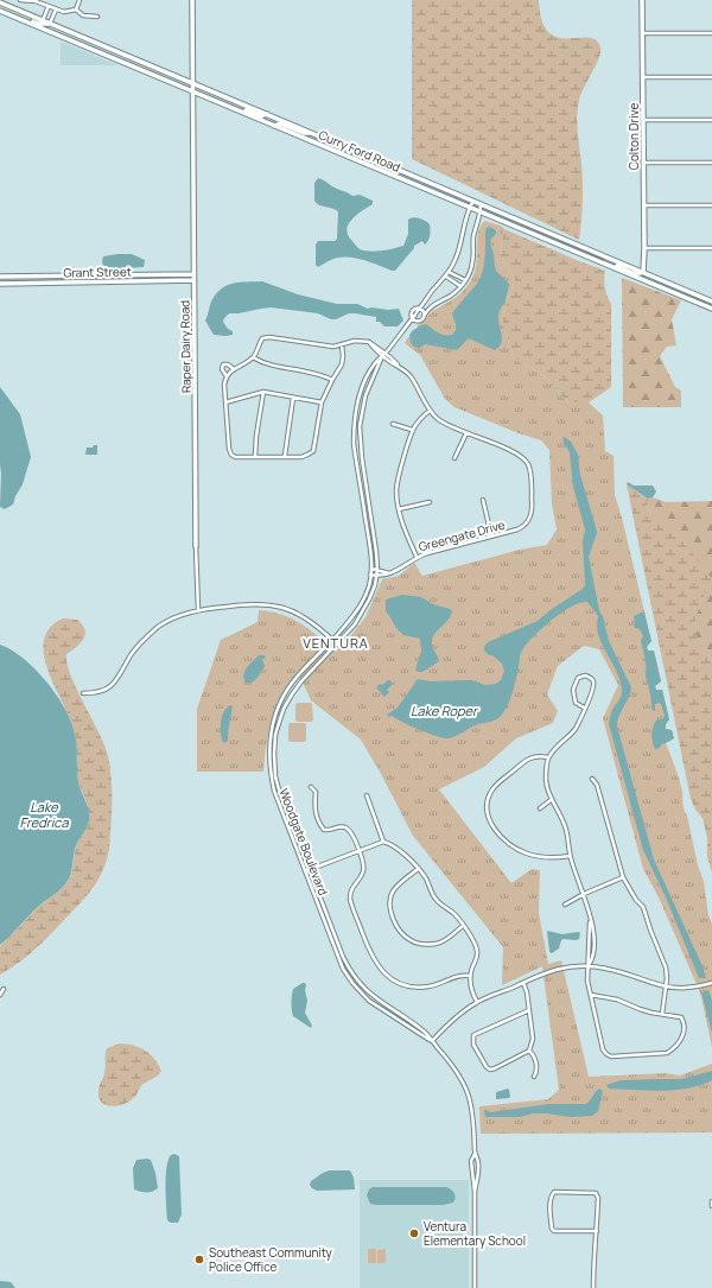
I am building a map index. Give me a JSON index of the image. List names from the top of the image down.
{
  "streets": {
    "main road": [
      "Colton Drive",
      "Curry Ford Road",
      "Grant Street",
      "Raper Dairy Road"
    ],
    "street": ["Greengate Drive", "Woodgate Boulevard"]
  },
  "crossings": [
    ["Colton Drive", "Curry Ford Road"],
    ["Curry Ford Road", "Raper Dairy Road"],
    ["Curry Ford Road", "Woodgate Boulevard"],
    ["Grant Street", "Raper Dairy Road"],
    ["Greengate Drive", "Woodgate Boulevard"]
  ],
  "districts": ["VENTURA"],
  "water": ["Lake Roper", "Lake Fredrica"],
  "places": ["Ventura Elementary School", "Southeast Community Police Office"]
}
